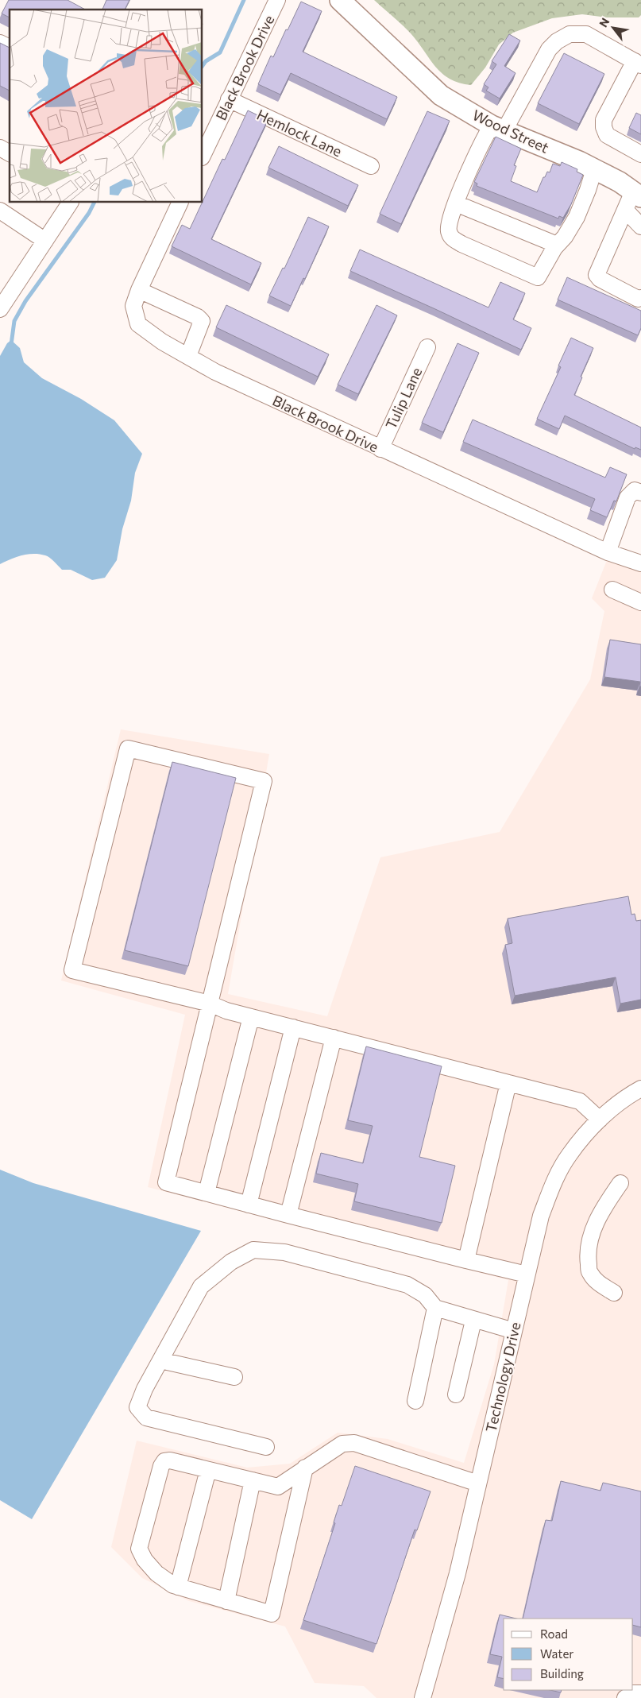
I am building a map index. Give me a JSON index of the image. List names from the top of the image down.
{
  "streets": {
    "main road": ["Wood Street"],
    "street": [
      "Black Brook Drive",
      "Hemlock Lane",
      "Tulip Lane",
      "Technology Drive"
    ]
  },
  "crossings": [
    ["Black Brook Drive", "Hemlock Lane"],
    ["Black Brook Drive", "Tulip Lane"]
  ],
  "legend": ["Road", "Water", "Building"],
  "north": "top left"
}
